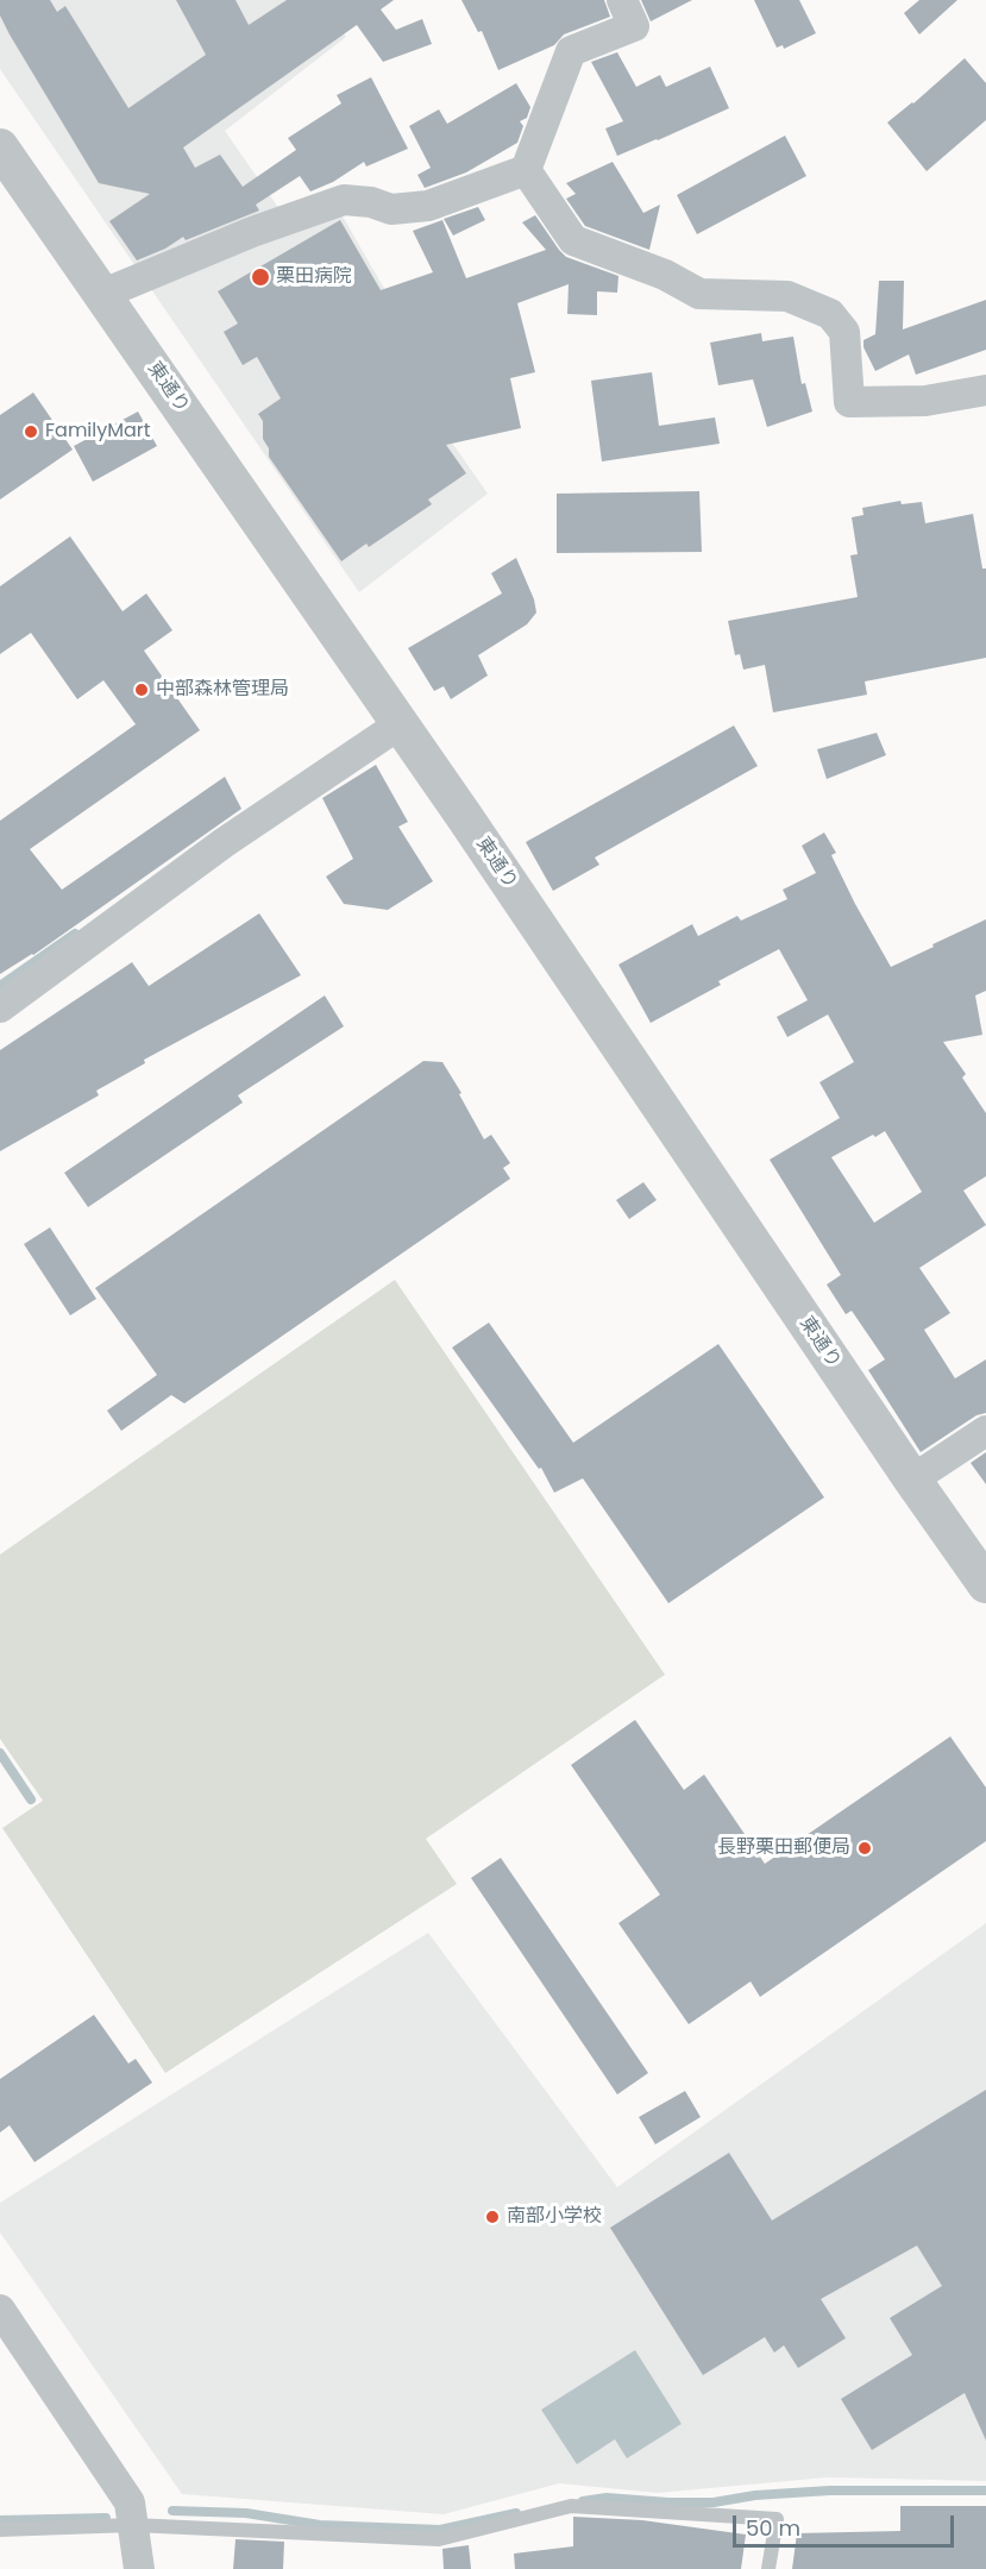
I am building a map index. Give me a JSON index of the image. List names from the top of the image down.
{
  "streets": {
    "street": ["東通り"]
  },
  "places": [
    "栗田病院",
    "FamilyMart",
    "中部森林管理局",
    "長野栗田郵便局",
    "南部小学校"
  ],
  "scale_bar": "50 m"
}
